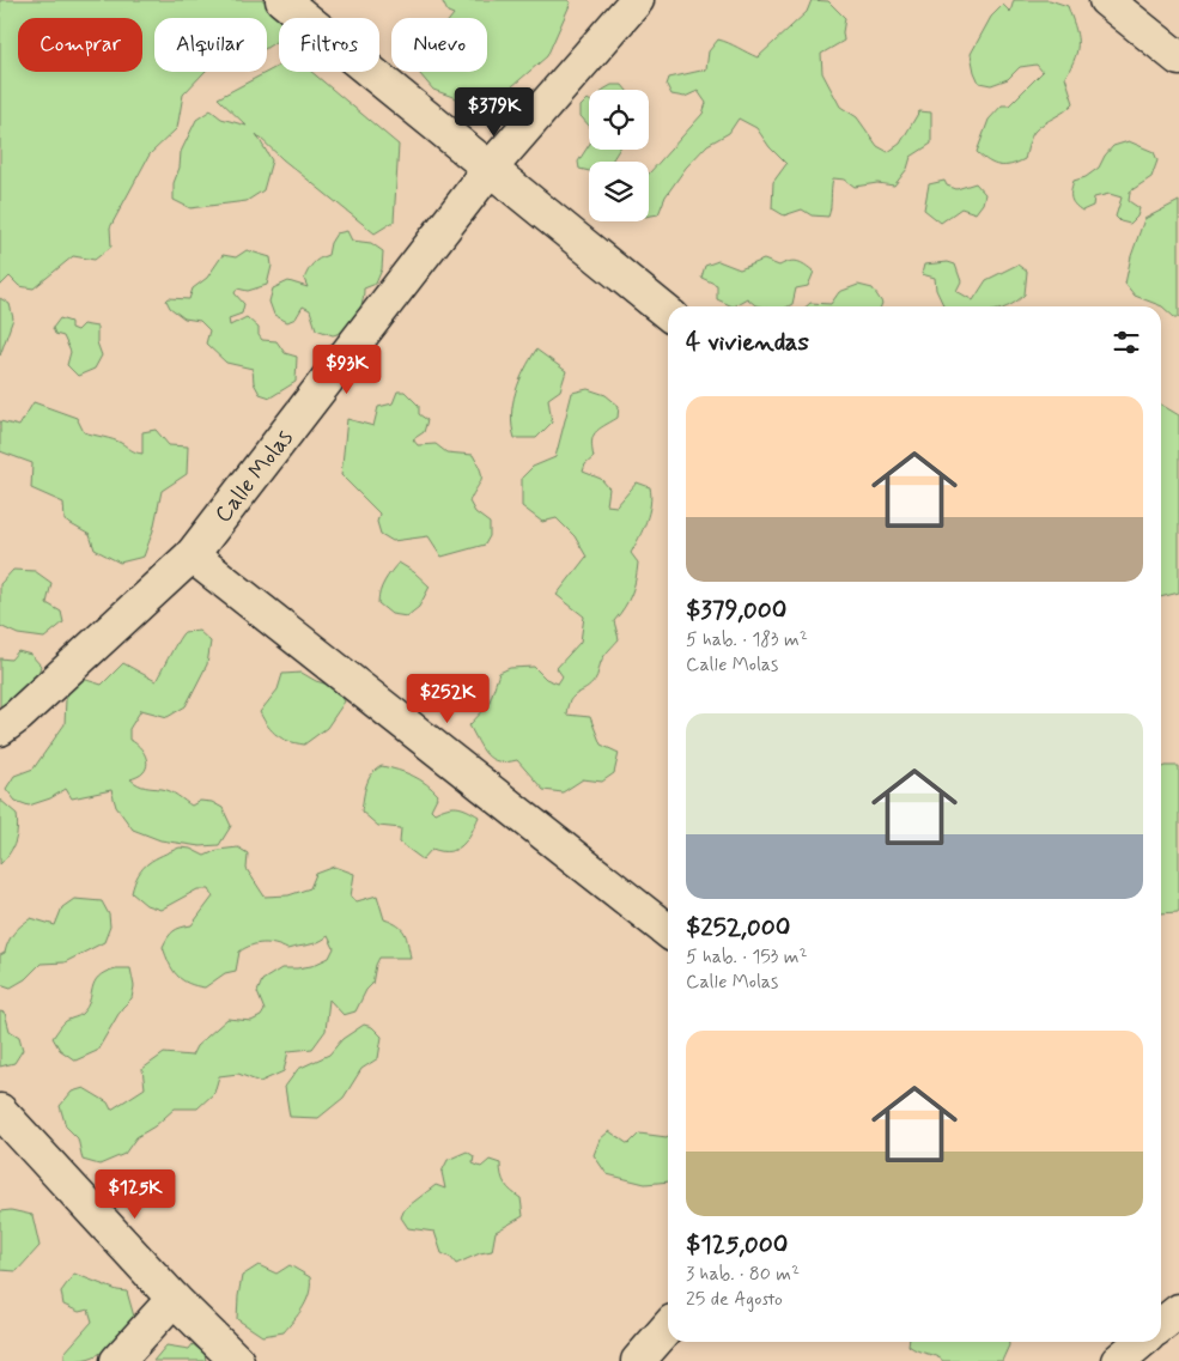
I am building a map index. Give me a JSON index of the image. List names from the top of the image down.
{
  "streets": {
    "street": ["Calle Molas"]
  },
  "page": {
    "chip": [
      "Comprar",
      "Alquilar",
      "Filtros",
      "Nuevo"
    ],
    "price": [
      "$379K",
      "$93K",
      "$252K",
      "$125K"
    ],
    "heading": "4 viviendas",
    "list": [
      {
        "name": "$379,000",
        "note": "5 hab. · 183 m² · Calle Molas"
      },
      {
        "name": "$252,000",
        "note": "5 hab. · 153 m² · Calle Molas"
      },
      {
        "name": "$125,000",
        "note": "3 hab. · 80 m² · 25 de Agosto"
      }
    ]
  }
}
